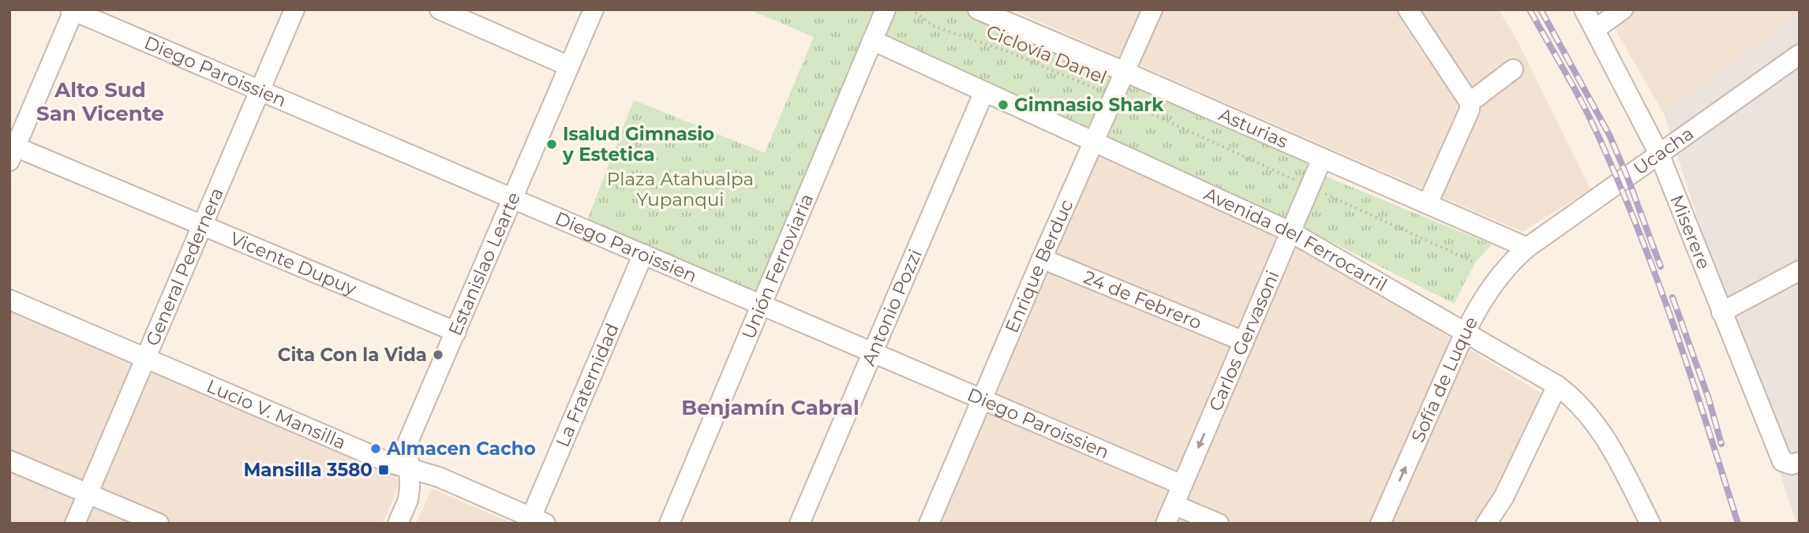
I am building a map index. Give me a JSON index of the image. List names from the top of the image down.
{
  "streets": {
    "street": [
      "Diego Paroissien",
      "Asturias",
      "Ucacha",
      "Miserere",
      "Avenida del Ferrocarril",
      "Vicente Dupuy",
      "Estanislao Learte",
      "Enrique Berduc",
      "General Pedernera",
      "Unión Ferroviaria",
      "24 de Febrero",
      "Antonio Pozzi",
      "Carlos Gervasoni",
      "Sofía de Luque",
      "La Fraternidad",
      "Lucio V. Mansilla"
    ],
    "path": ["Ciclovía Danel"]
  },
  "crossings": [
    ["Ciclovía Danel", "Enrique Berduc"],
    ["Ciclovía Danel", "Carlos Gervasoni"],
    ["Diego Paroissien", "Estanislao Learte"],
    ["Diego Paroissien", "Enrique Berduc"],
    ["Diego Paroissien", "General Pedernera"],
    ["Diego Paroissien", "Unión Ferroviaria"],
    ["Diego Paroissien", "Antonio Pozzi"],
    ["Diego Paroissien", "Carlos Gervasoni"],
    ["Diego Paroissien", "La Fraternidad"],
    ["Asturias", "Ucacha"],
    ["Asturias", "Enrique Berduc"],
    ["Asturias", "Carlos Gervasoni"],
    ["Asturias", "Sofía de Luque"],
    ["Ucacha", "Miserere"],
    ["Ucacha", "Sofía de Luque"],
    ["Avenida del Ferrocarril", "Enrique Berduc"],
    ["Avenida del Ferrocarril", "Unión Ferroviaria"],
    ["Avenida del Ferrocarril", "Antonio Pozzi"],
    ["Avenida del Ferrocarril", "Carlos Gervasoni"],
    ["Avenida del Ferrocarril", "Sofía de Luque"],
    ["Vicente Dupuy", "Estanislao Learte"],
    ["Vicente Dupuy", "General Pedernera"],
    ["Estanislao Learte", "Lucio V. Mansilla"],
    ["Enrique Berduc", "24 de Febrero"],
    ["General Pedernera", "Lucio V. Mansilla"],
    ["24 de Febrero", "Carlos Gervasoni"],
    ["La Fraternidad", "Lucio V. Mansilla"]
  ],
  "one_way": ["Carlos Gervasoni"],
  "districts": ["Alto Sud San Vicente", "Benjamín Cabral"],
  "parks": ["Plaza Atahualpa Yupanqui"],
  "places": {
    "other": [
      "Gimnasio Shark",
      "Isalud Gimnasio y Estetica",
      "Cita Con la Vida",
      "Almacen Cacho"
    ],
    "transit": ["Mansilla 3580"]
  }
}
